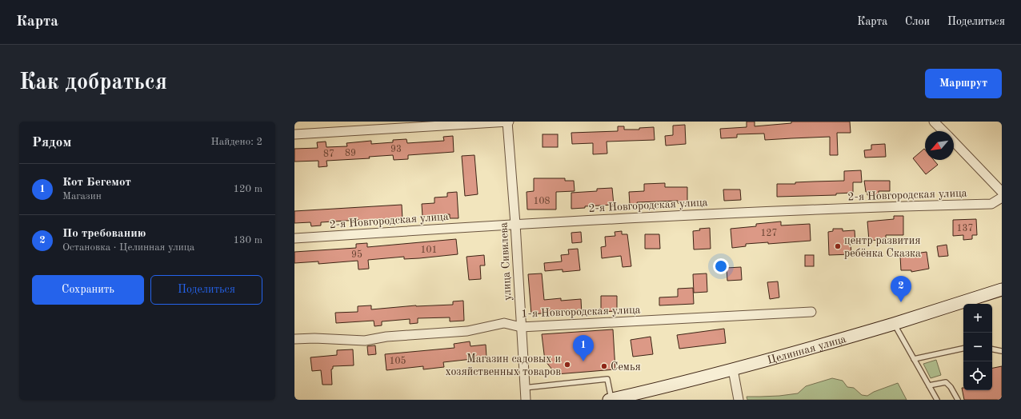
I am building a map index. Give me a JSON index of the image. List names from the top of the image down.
{
  "streets": {
    "main road": ["Целинная улица"],
    "street": ["2-я Новгородская улица", "улица Сивилева", "1-я Новгородская улица"]
  },
  "crossings": [
    ["2-я Новгородская улица", "улица Сивилева"],
    ["улица Сивилева", "1-я Новгородская улица"]
  ],
  "places": ["центр развития ребёнка Сказка", "Магазин садовых и хозяйственных товаров", "Семья"],
  "house_numbers": [
    "93",
    "89",
    "87",
    "108",
    "137",
    "127",
    "101",
    "95",
    "105"
  ],
  "north": "bottom left",
  "page": {
    "header": "Карта",
    "nav": ["Карта", "Слои", "Поделиться"],
    "buttons": [
      "Маршрут",
      ["Сохранить", "Поделиться"]
    ],
    "title": "Как добраться",
    "heading": ["Рядом", "Найдено: 2"],
    "list": [
      {
        "mark": "1",
        "name": "Кот Бегемот",
        "note": "Магазин",
        "value": "120 m"
      },
      {
        "mark": "2",
        "name": "По требованию",
        "note": "Остановка · Целинная улица",
        "value": "130 m"
      }
    ],
    "pins": ["2", "1"],
    "map_buttons": ["+", "−"]
  }
}
